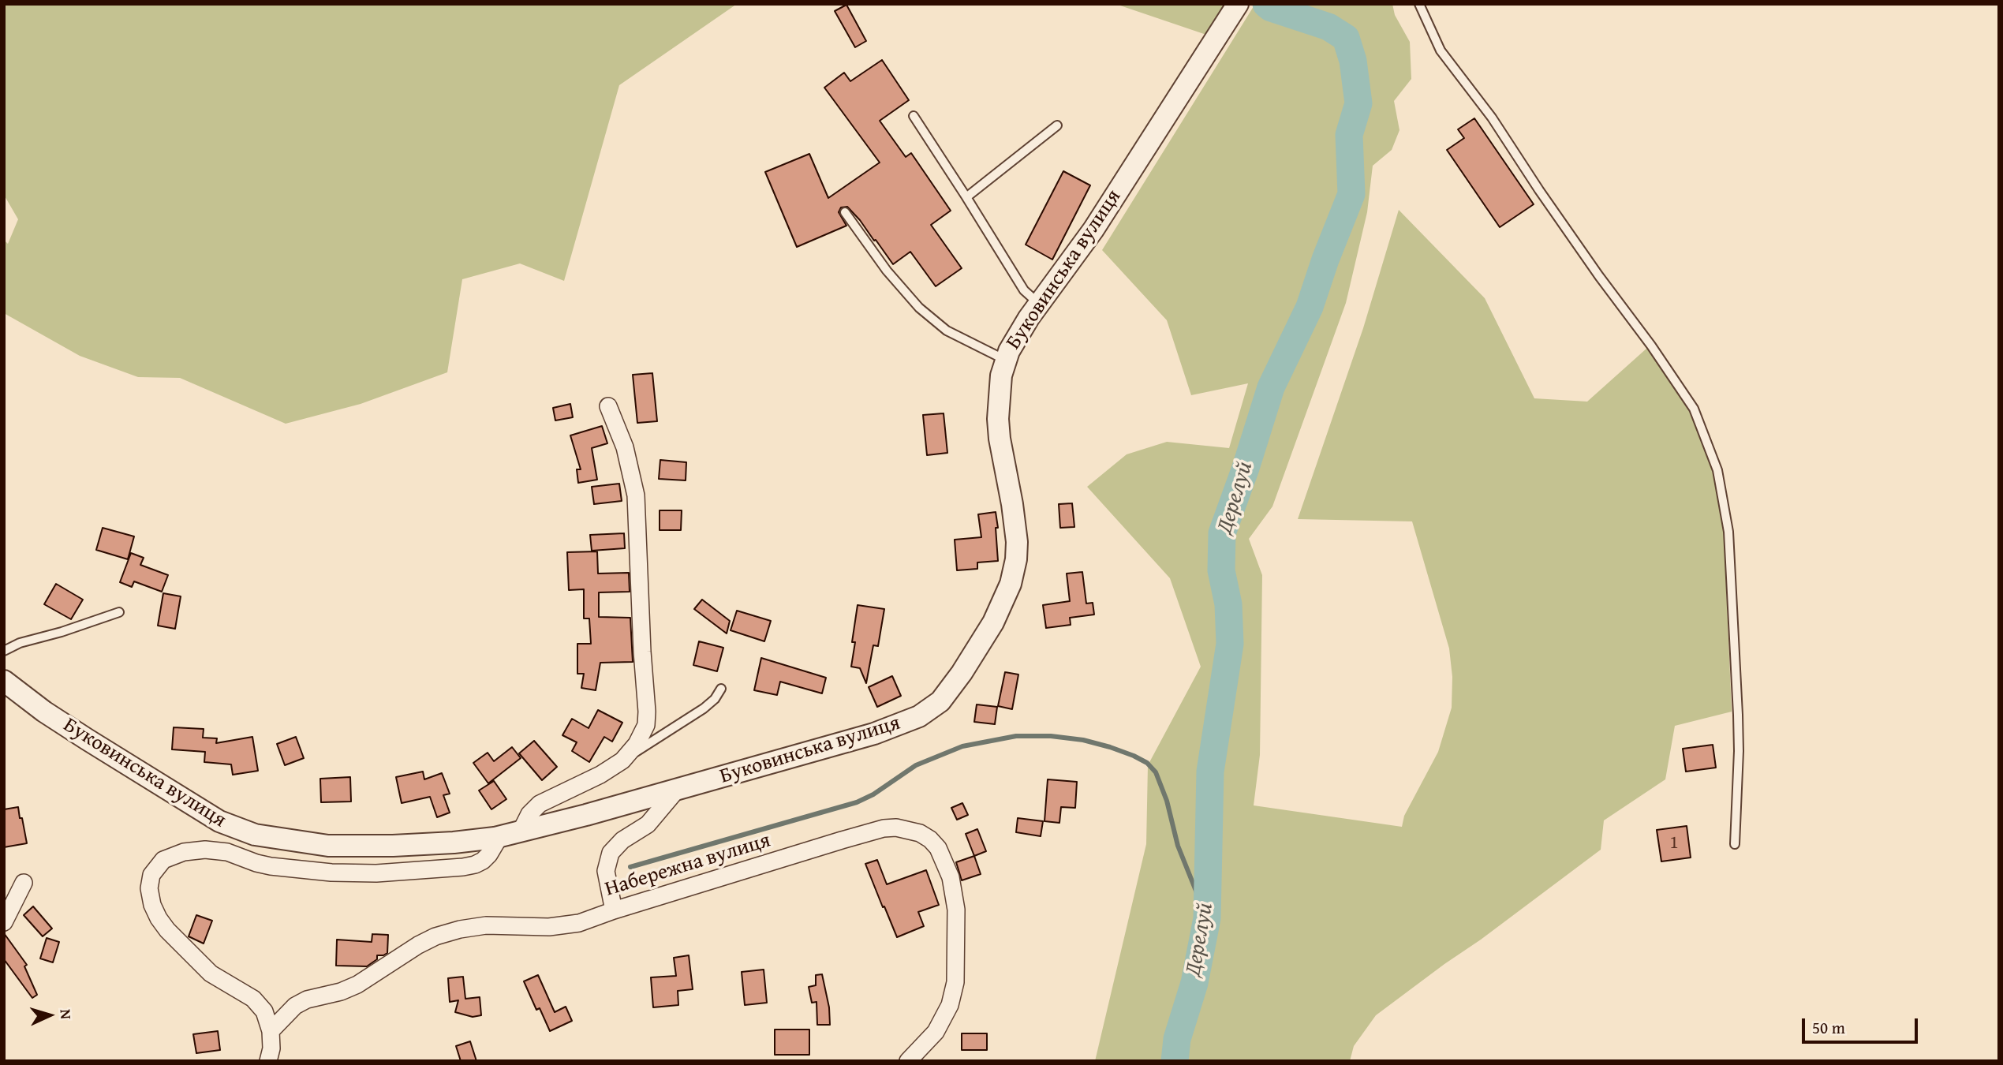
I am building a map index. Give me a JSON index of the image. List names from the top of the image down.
{
  "streets": {
    "street": ["Буковинська вулиця", "Набережна вулиця"]
  },
  "water": ["Дерелуй"],
  "house_numbers": ["1"],
  "scale_bar": "50 m",
  "north": "right"
}
